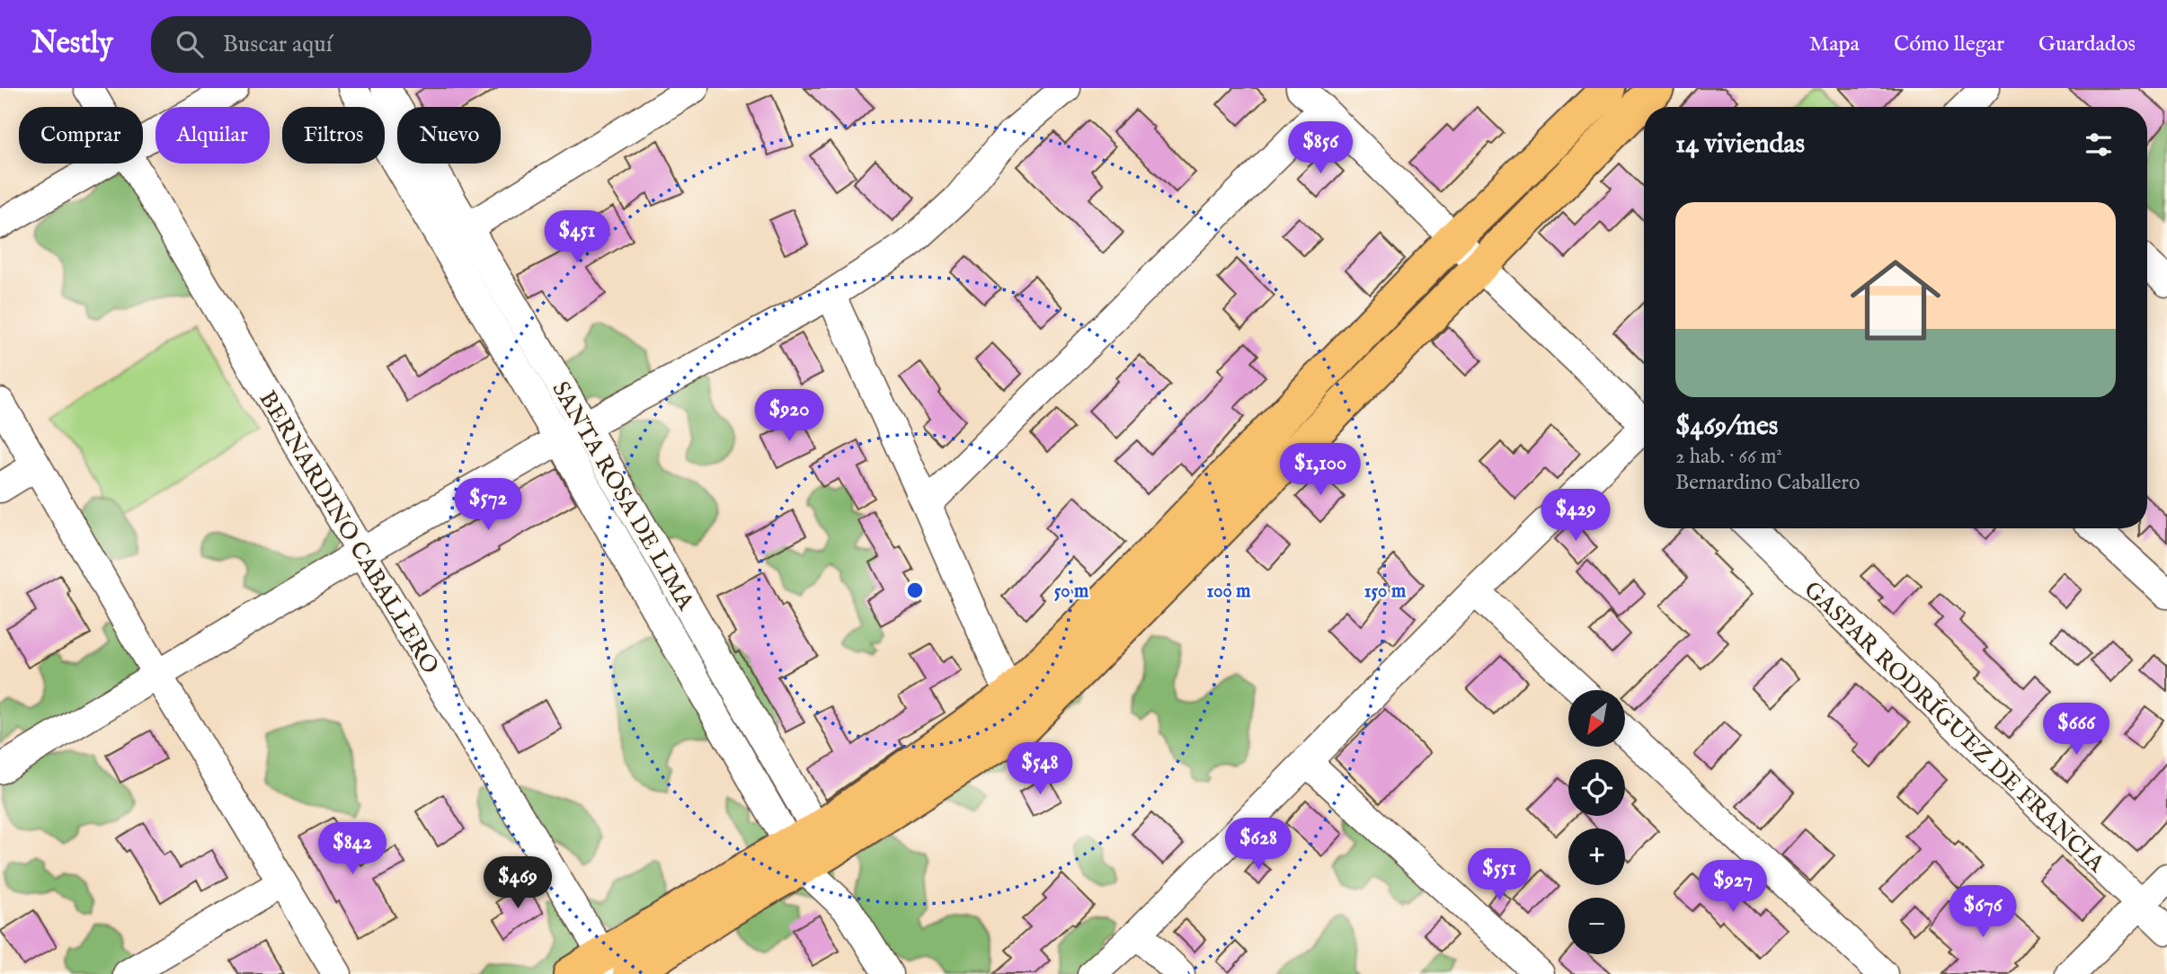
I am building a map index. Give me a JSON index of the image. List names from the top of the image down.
{
  "streets": {
    "street": ["SANTA ROSA DE LIMA", "BERNARDINO CABALLERO", "GASPAR RODRÍGUEZ DE FRANCIA"]
  },
  "north": "bottom left",
  "page": {
    "header": "Nestly",
    "search": "Buscar aquí",
    "nav": ["Mapa", "Cómo llegar", "Guardados"],
    "chip": [
      "Comprar",
      "Alquilar",
      "Filtros",
      "Nuevo"
    ],
    "heading": "14 viviendas",
    "price": [
      "$856",
      "$451",
      "$920",
      "$1,100",
      "$572",
      "$429",
      "$666",
      "$548",
      "$628",
      "$842",
      "$551",
      "$469",
      "$927",
      "$676"
    ],
    "list": [
      {
        "name": "$469/mes",
        "note": "2 hab. · 66 m² · Bernardino Caballero"
      }
    ],
    "map_buttons": ["+", "−"]
  },
  "rings": ["50 m", "100 m", "150 m"]
}
